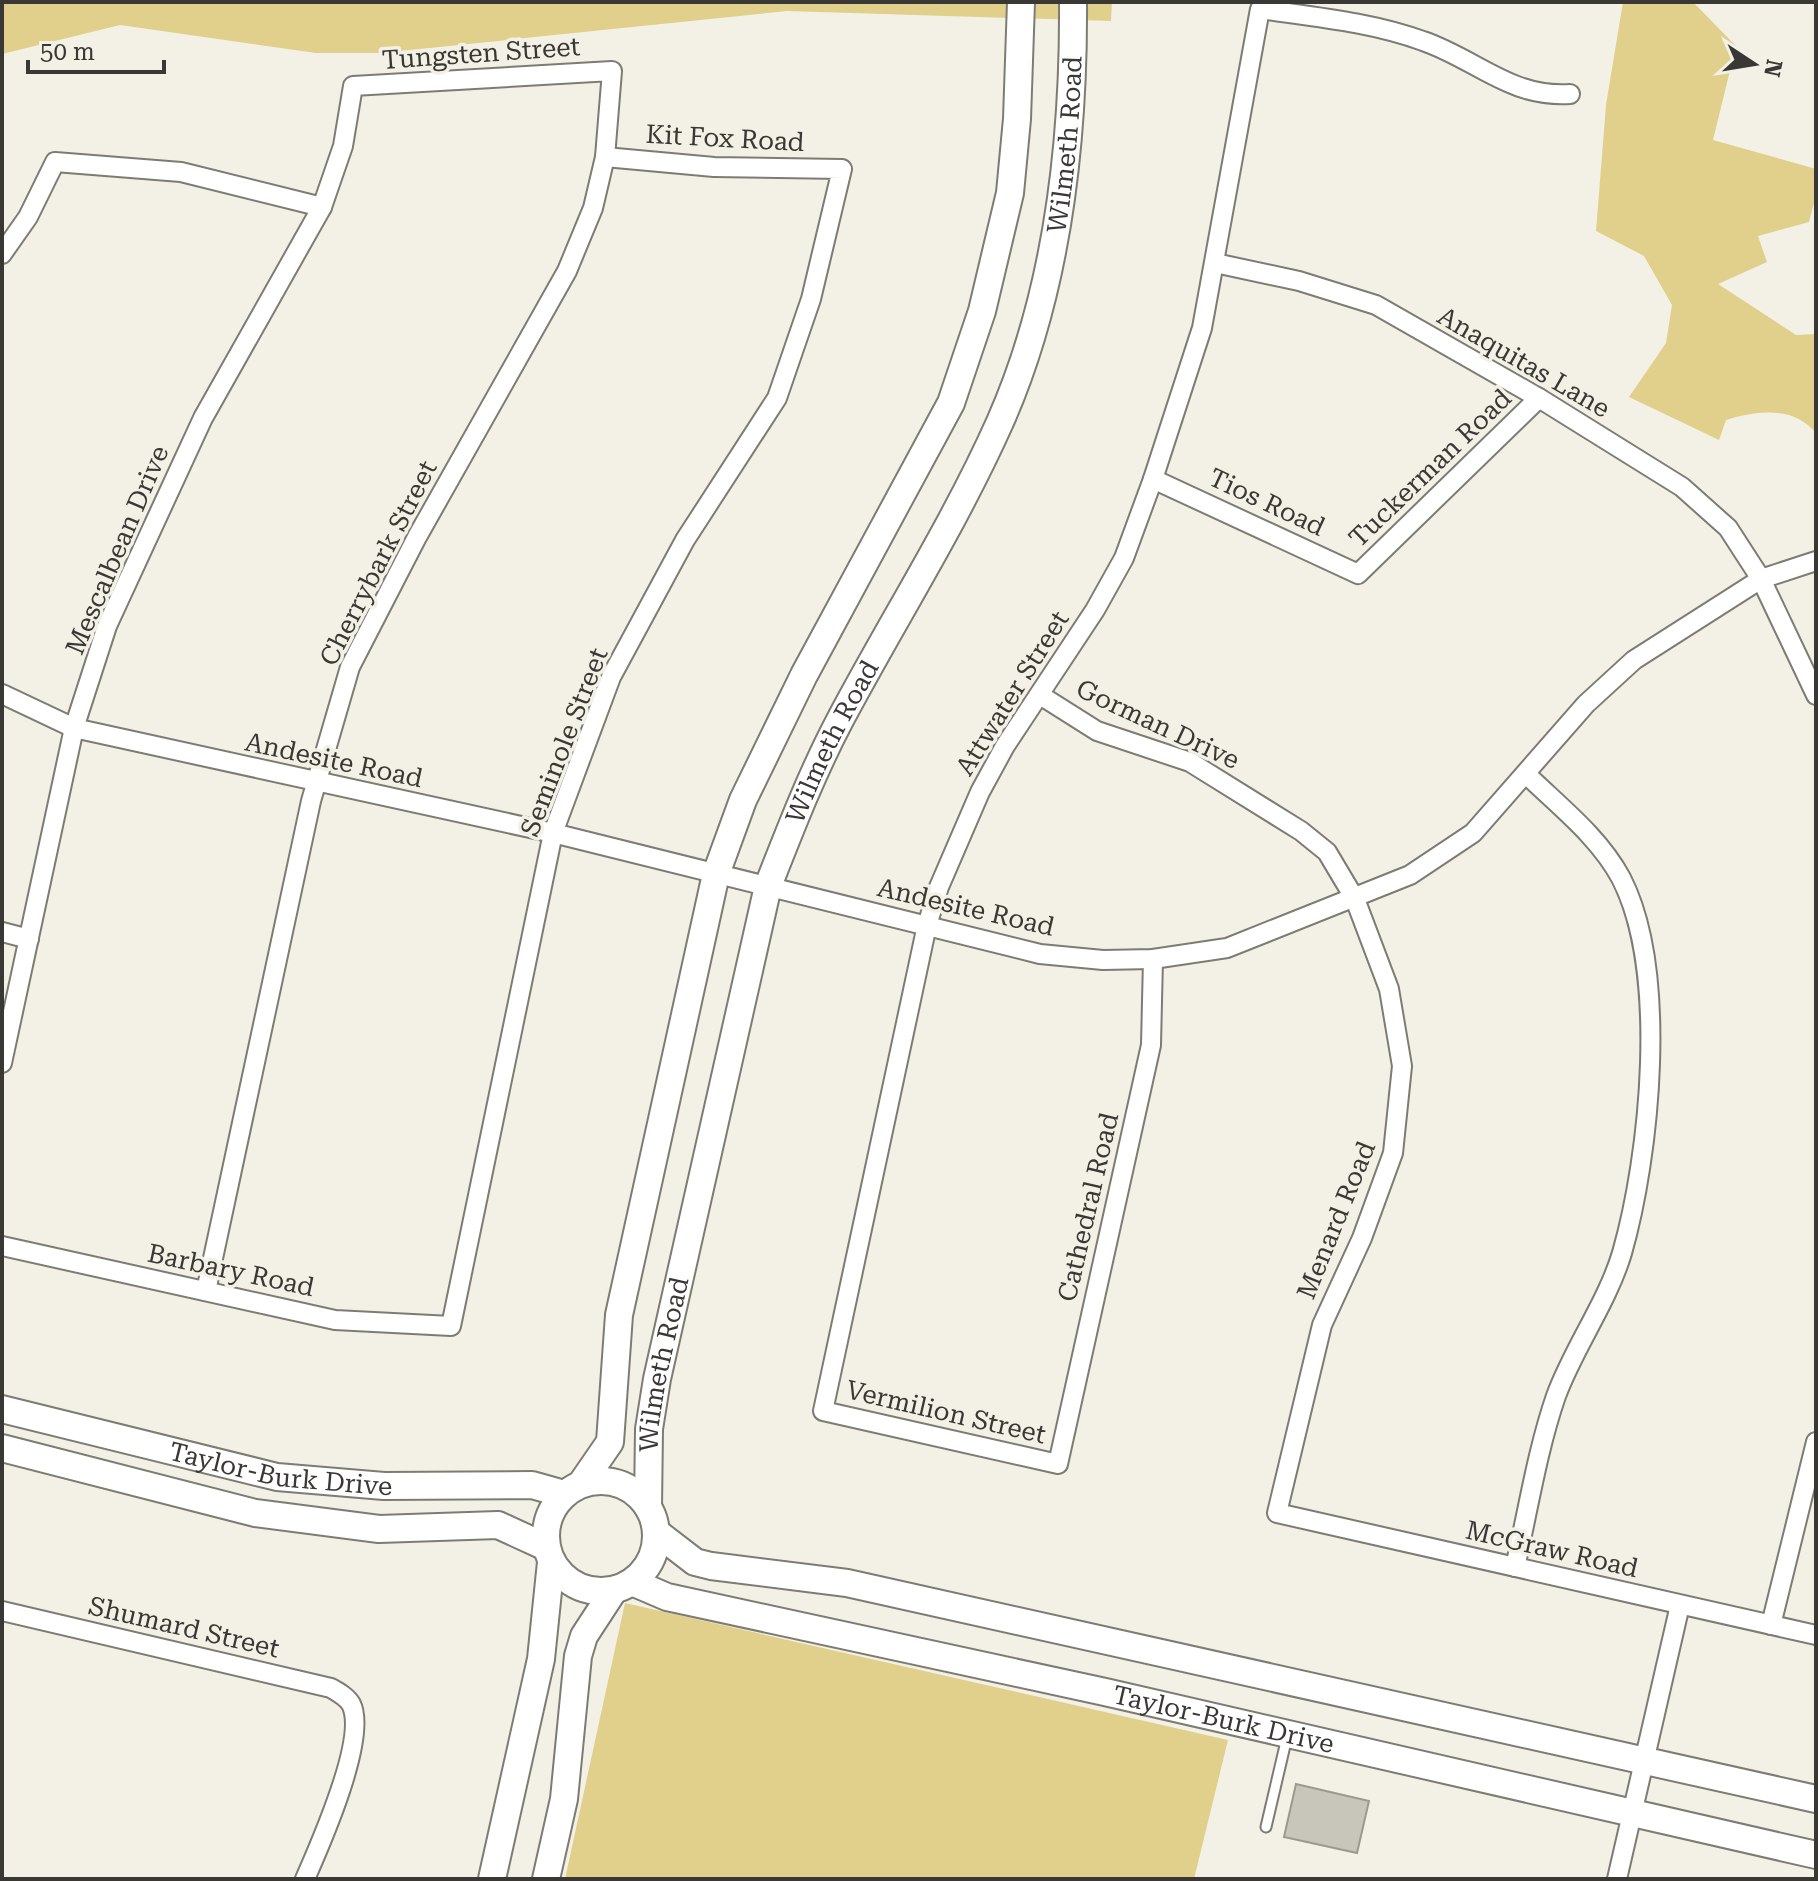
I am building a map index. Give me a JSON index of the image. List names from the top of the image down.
{
  "streets": {
    "street": [
      "Tungsten Street",
      "Kit Fox Road",
      "Wilmeth Road",
      "Anaquitas Lane",
      "Tuckerman Road",
      "Tios Road",
      "Mescalbean Drive",
      "Cherrybark Street",
      "Attwater Street",
      "Gorman Drive",
      "Seminole Street",
      "Andesite Road",
      "Cathedral Road",
      "Menard Road",
      "Barbary Road",
      "Vermilion Street",
      "Taylor-Burk Drive",
      "McGraw Road",
      "Shumard Street"
    ]
  },
  "crossings": [
    ["Tungsten Street", "Mescalbean Drive"],
    ["Tungsten Street", "Cherrybark Street"],
    ["Kit Fox Road", "Cherrybark Street"],
    ["Kit Fox Road", "Seminole Street"],
    ["Wilmeth Road", "Andesite Road"],
    ["Wilmeth Road", "Taylor-Burk Drive"],
    ["Anaquitas Lane", "Tuckerman Road"],
    ["Anaquitas Lane", "Attwater Street"],
    ["Anaquitas Lane", "Andesite Road"],
    ["Tuckerman Road", "Tios Road"],
    ["Tios Road", "Attwater Street"],
    ["Mescalbean Drive", "Andesite Road"],
    ["Cherrybark Street", "Andesite Road"],
    ["Cherrybark Street", "Barbary Road"],
    ["Attwater Street", "Gorman Drive"],
    ["Attwater Street", "Andesite Road"],
    ["Attwater Street", "Vermilion Street"],
    ["Gorman Drive", "Andesite Road"],
    ["Gorman Drive", "Menard Road"],
    ["Seminole Street", "Andesite Road"],
    ["Seminole Street", "Barbary Road"],
    ["Andesite Road", "Cathedral Road"],
    ["Andesite Road", "Menard Road"],
    ["Cathedral Road", "Vermilion Street"],
    ["Menard Road", "McGraw Road"]
  ],
  "scale_bar": "50 m",
  "north": "right"
}
